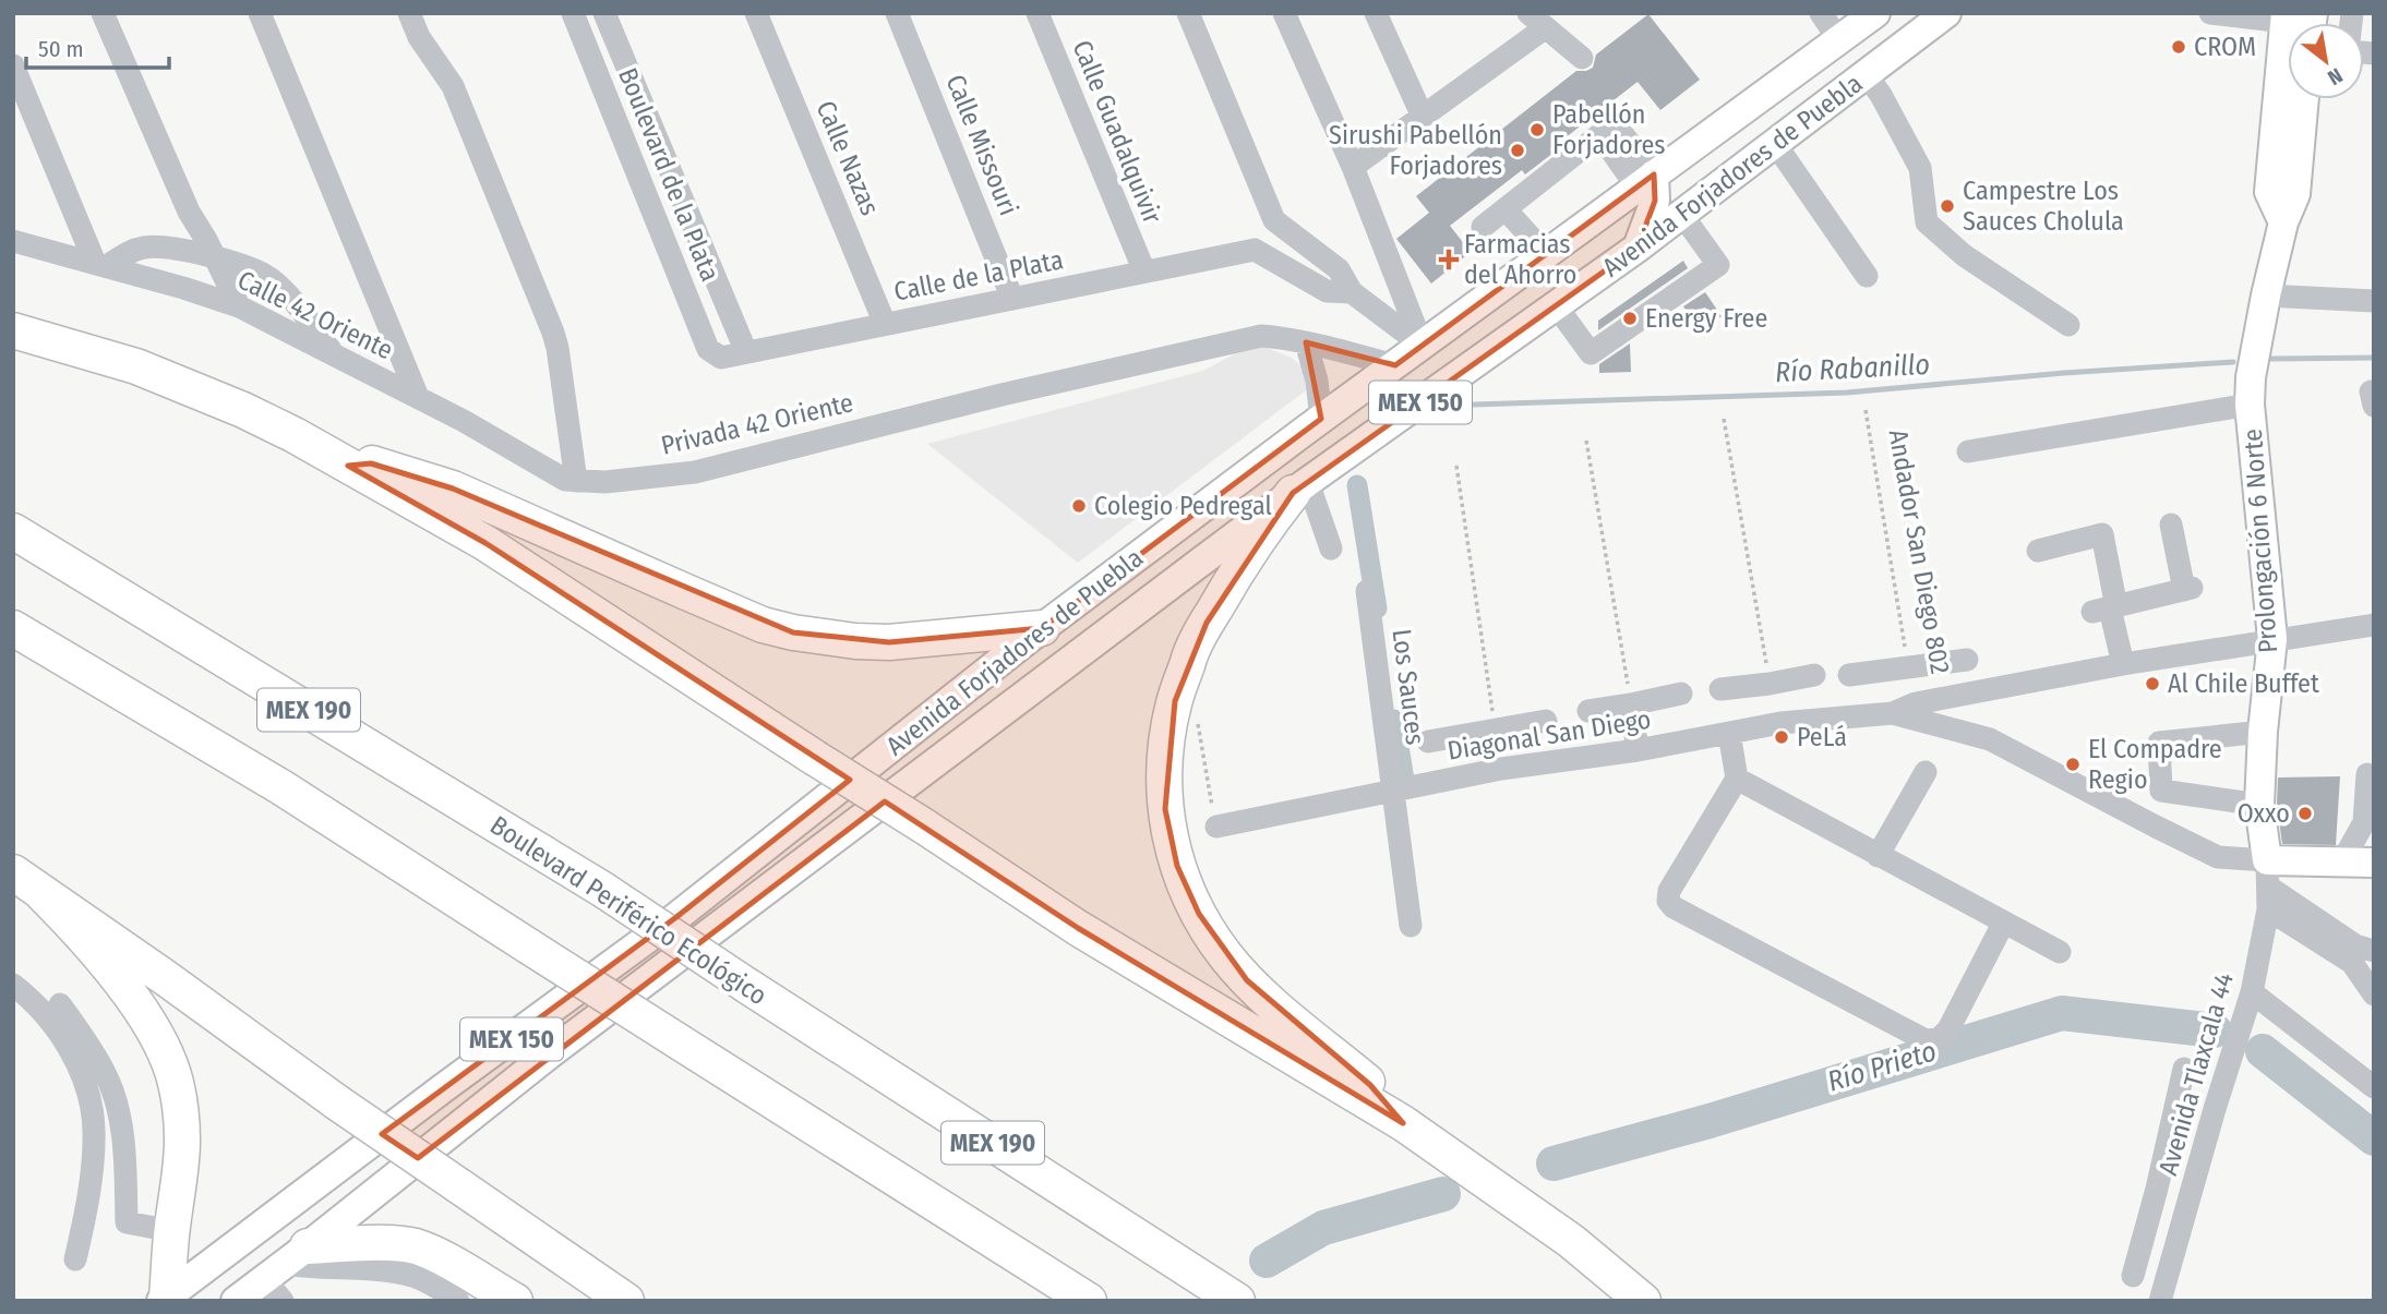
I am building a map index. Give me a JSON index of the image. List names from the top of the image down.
{
  "streets": {
    "highway": ["MEX 190", "Boulevard Periférico Ecológico"],
    "main road": ["Avenida Forjadores de Puebla", "MEX 150", "Prolongación 6 Norte"],
    "street": [
      "Calle Guadalquivir",
      "Calle Missouri",
      "Calle Nazas",
      "Boulevard de la Plata",
      "Calle de la Plata",
      "Calle 42 Oriente",
      "Privada 42 Oriente",
      "Andador San Diego 802",
      "Los Sauces",
      "Diagonal San Diego",
      "Avenida Tlaxcala 44"
    ]
  },
  "crossings": [
    ["Calle Guadalquivir", "Calle de la Plata"],
    ["Calle Missouri", "Calle de la Plata"],
    ["Calle Nazas", "Calle de la Plata"],
    ["Boulevard de la Plata", "Calle de la Plata"],
    ["Avenida Forjadores de Puebla", "Privada 42 Oriente"],
    ["Calle 42 Oriente", "Privada 42 Oriente"],
    ["Prolongación 6 Norte", "Diagonal San Diego"],
    ["Prolongación 6 Norte", "Avenida Tlaxcala 44"],
    ["Andador San Diego 802", "Diagonal San Diego"],
    ["Los Sauces", "Diagonal San Diego"],
    ["Diagonal San Diego", "Avenida Tlaxcala 44"]
  ],
  "water": ["Río Rabanillo", "Río Prieto"],
  "places": {
    "other": [
      "CROM",
      "Pabellón Forjadores",
      "Sirushi Pabellón Forjadores",
      "Campestre Los Sauces Cholula",
      "Energy Free",
      "Colegio Pedregal",
      "Al Chile Buffet",
      "PeLá",
      "El Compadre Regio",
      "Oxxo"
    ],
    "health": ["Farmacias del Ahorro"]
  },
  "scale_bar": "50 m",
  "north": "bottom right"
}
